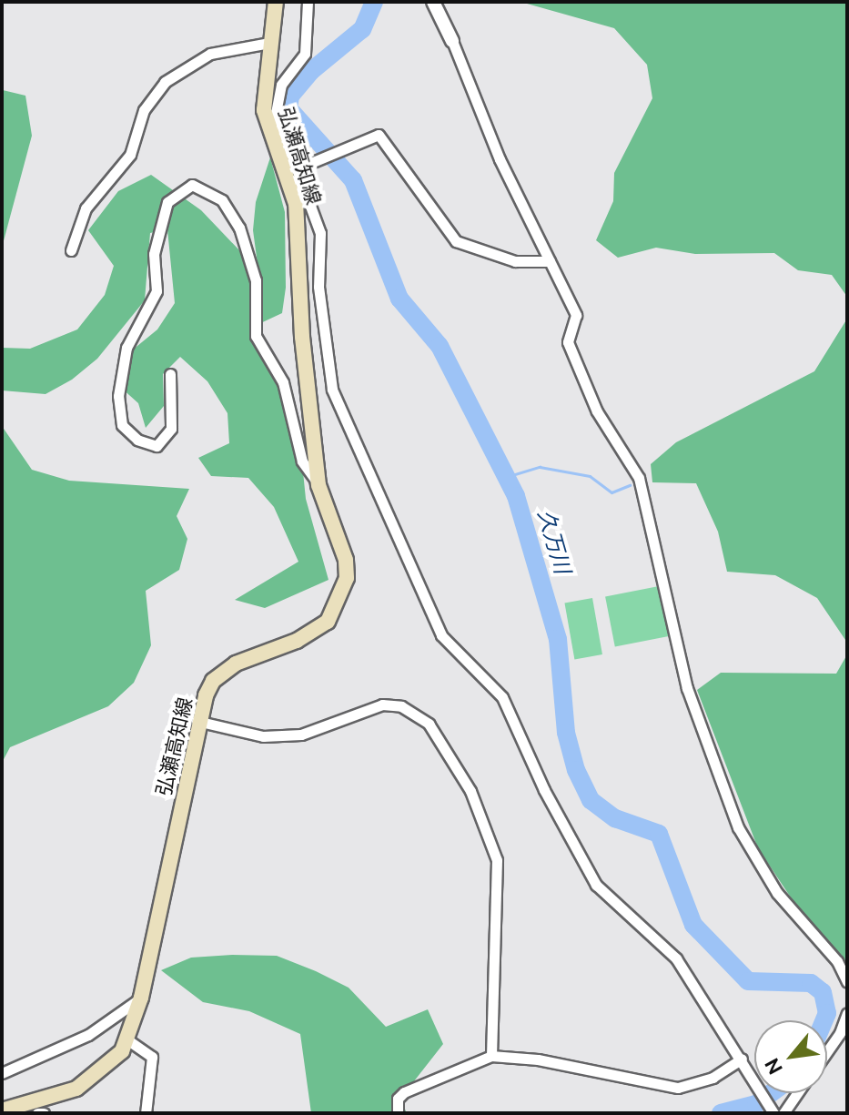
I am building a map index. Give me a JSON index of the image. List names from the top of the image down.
{
  "streets": {
    "main road": ["弘瀬高知線"]
  },
  "water": ["久万川"],
  "north": "bottom left"
}
